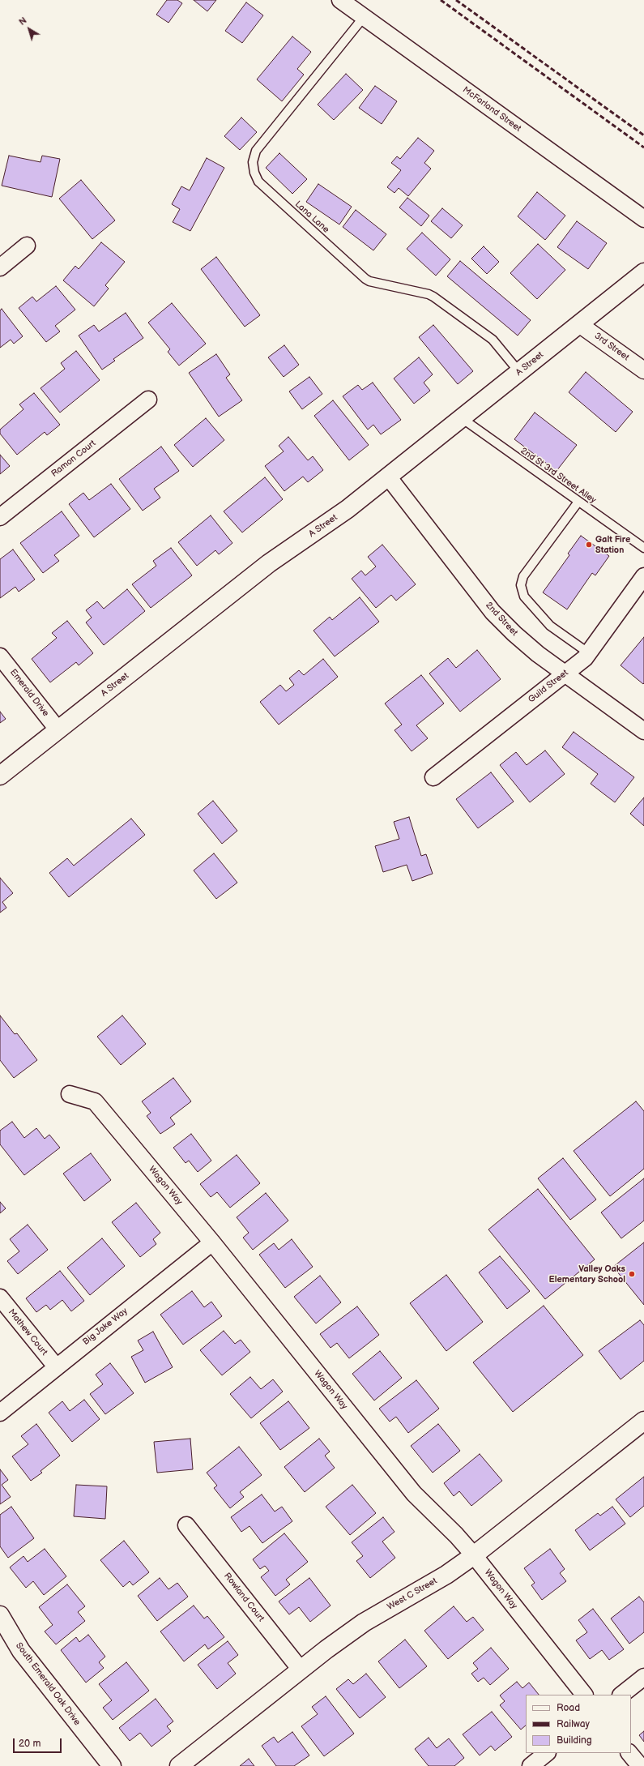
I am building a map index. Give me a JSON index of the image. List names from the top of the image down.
{
  "streets": {
    "street": [
      "McFarland Street",
      "3rd Street",
      "A Street",
      "Ramon Court",
      "2nd Street",
      "Guild Street",
      "Emerald Drive",
      "Wagon Way",
      "Big Jake Way",
      "Mathew Court",
      "West C Street",
      "Rowland Court",
      "South Emerald Oak Drive"
    ],
    "lane": ["Lana Lane", "2nd St 3rd Street Alley"]
  },
  "crossings": [
    ["McFarland Street", "Lana Lane"],
    ["Lana Lane", "A Street"],
    ["3rd Street", "A Street"],
    ["A Street", "2nd St 3rd Street Alley"],
    ["A Street", "2nd Street"],
    ["A Street", "Emerald Drive"],
    ["2nd Street", "Guild Street"],
    ["Wagon Way", "Big Jake Way"],
    ["Wagon Way", "West C Street"],
    ["Big Jake Way", "Mathew Court"],
    ["West C Street", "Rowland Court"]
  ],
  "places": ["Galt Fire Station", "Valley Oaks Elementary School"],
  "legend": ["Road", "Railway", "Building"],
  "scale_bar": "20 m",
  "north": "top left"
}
